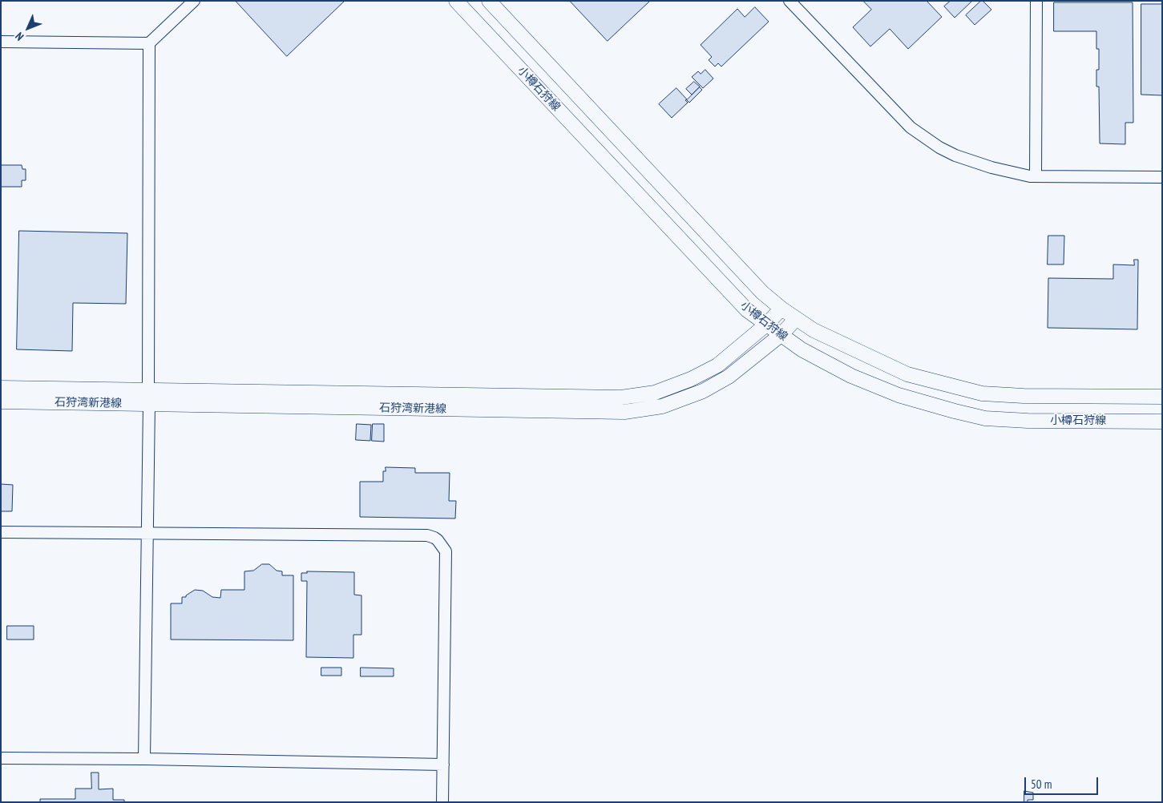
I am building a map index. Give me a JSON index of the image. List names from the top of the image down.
{
  "streets": {
    "main road": ["小樽石狩線", "石狩湾新港線"]
  },
  "crossings": [
    ["小樽石狩線", "石狩湾新港線"]
  ],
  "scale_bar": "50 m",
  "north": "bottom left"
}
